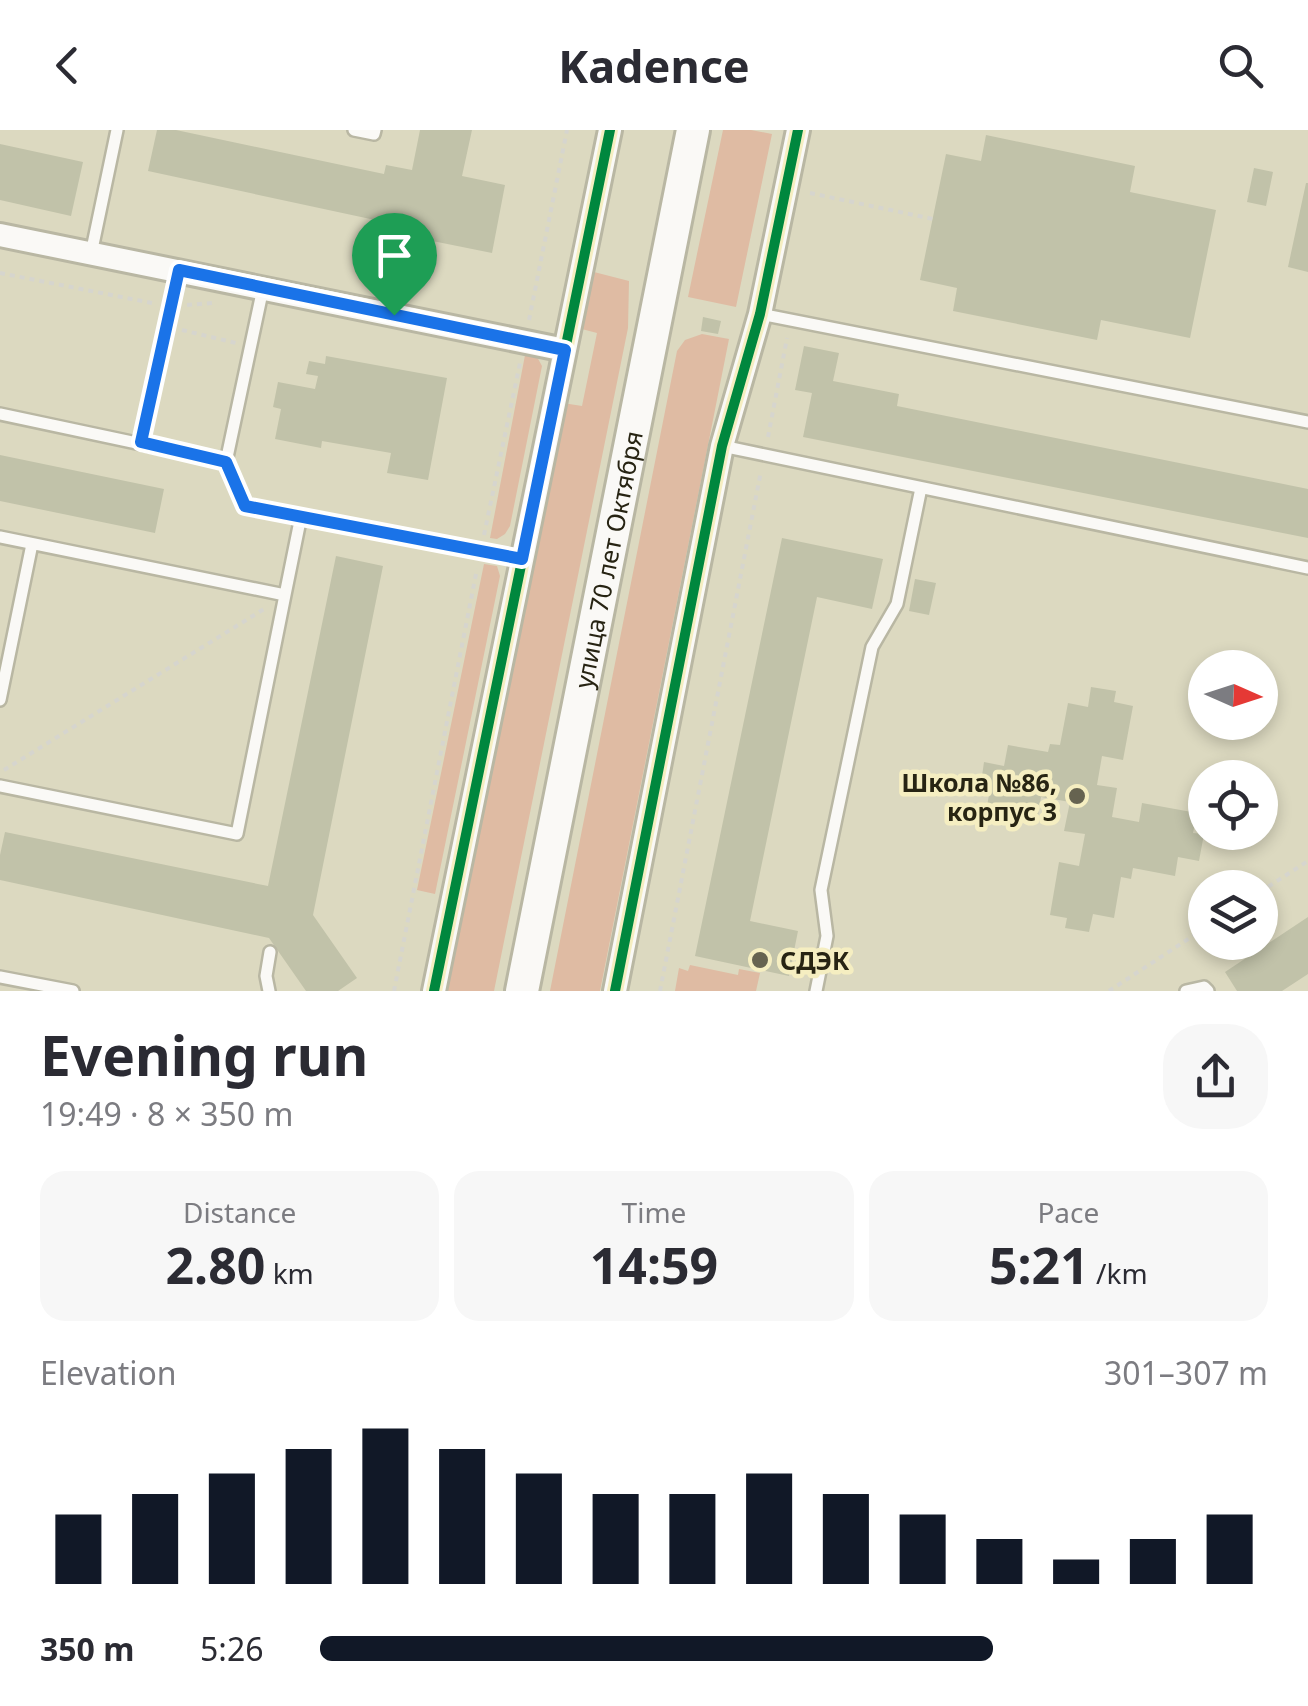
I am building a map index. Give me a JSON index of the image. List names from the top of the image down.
{
  "streets": {
    "main road": ["улица 70 лет Октября"]
  },
  "places": ["Школа №86, корпус 3", "СДЭК"],
  "north": "right",
  "page": {
    "header": "Kadence",
    "heading": ["Evening run", "19:49 · 8 × 350 m"],
    "stats": [
      ["Distance", "2.80 km"],
      ["Time", "14:59"],
      ["Pace", "5:21 /km"]
    ],
    "chart": ["Elevation", "301–307 m"],
    "list": [
      {
        "name": "350 m",
        "note": "5:26"
      }
    ]
  }
}
